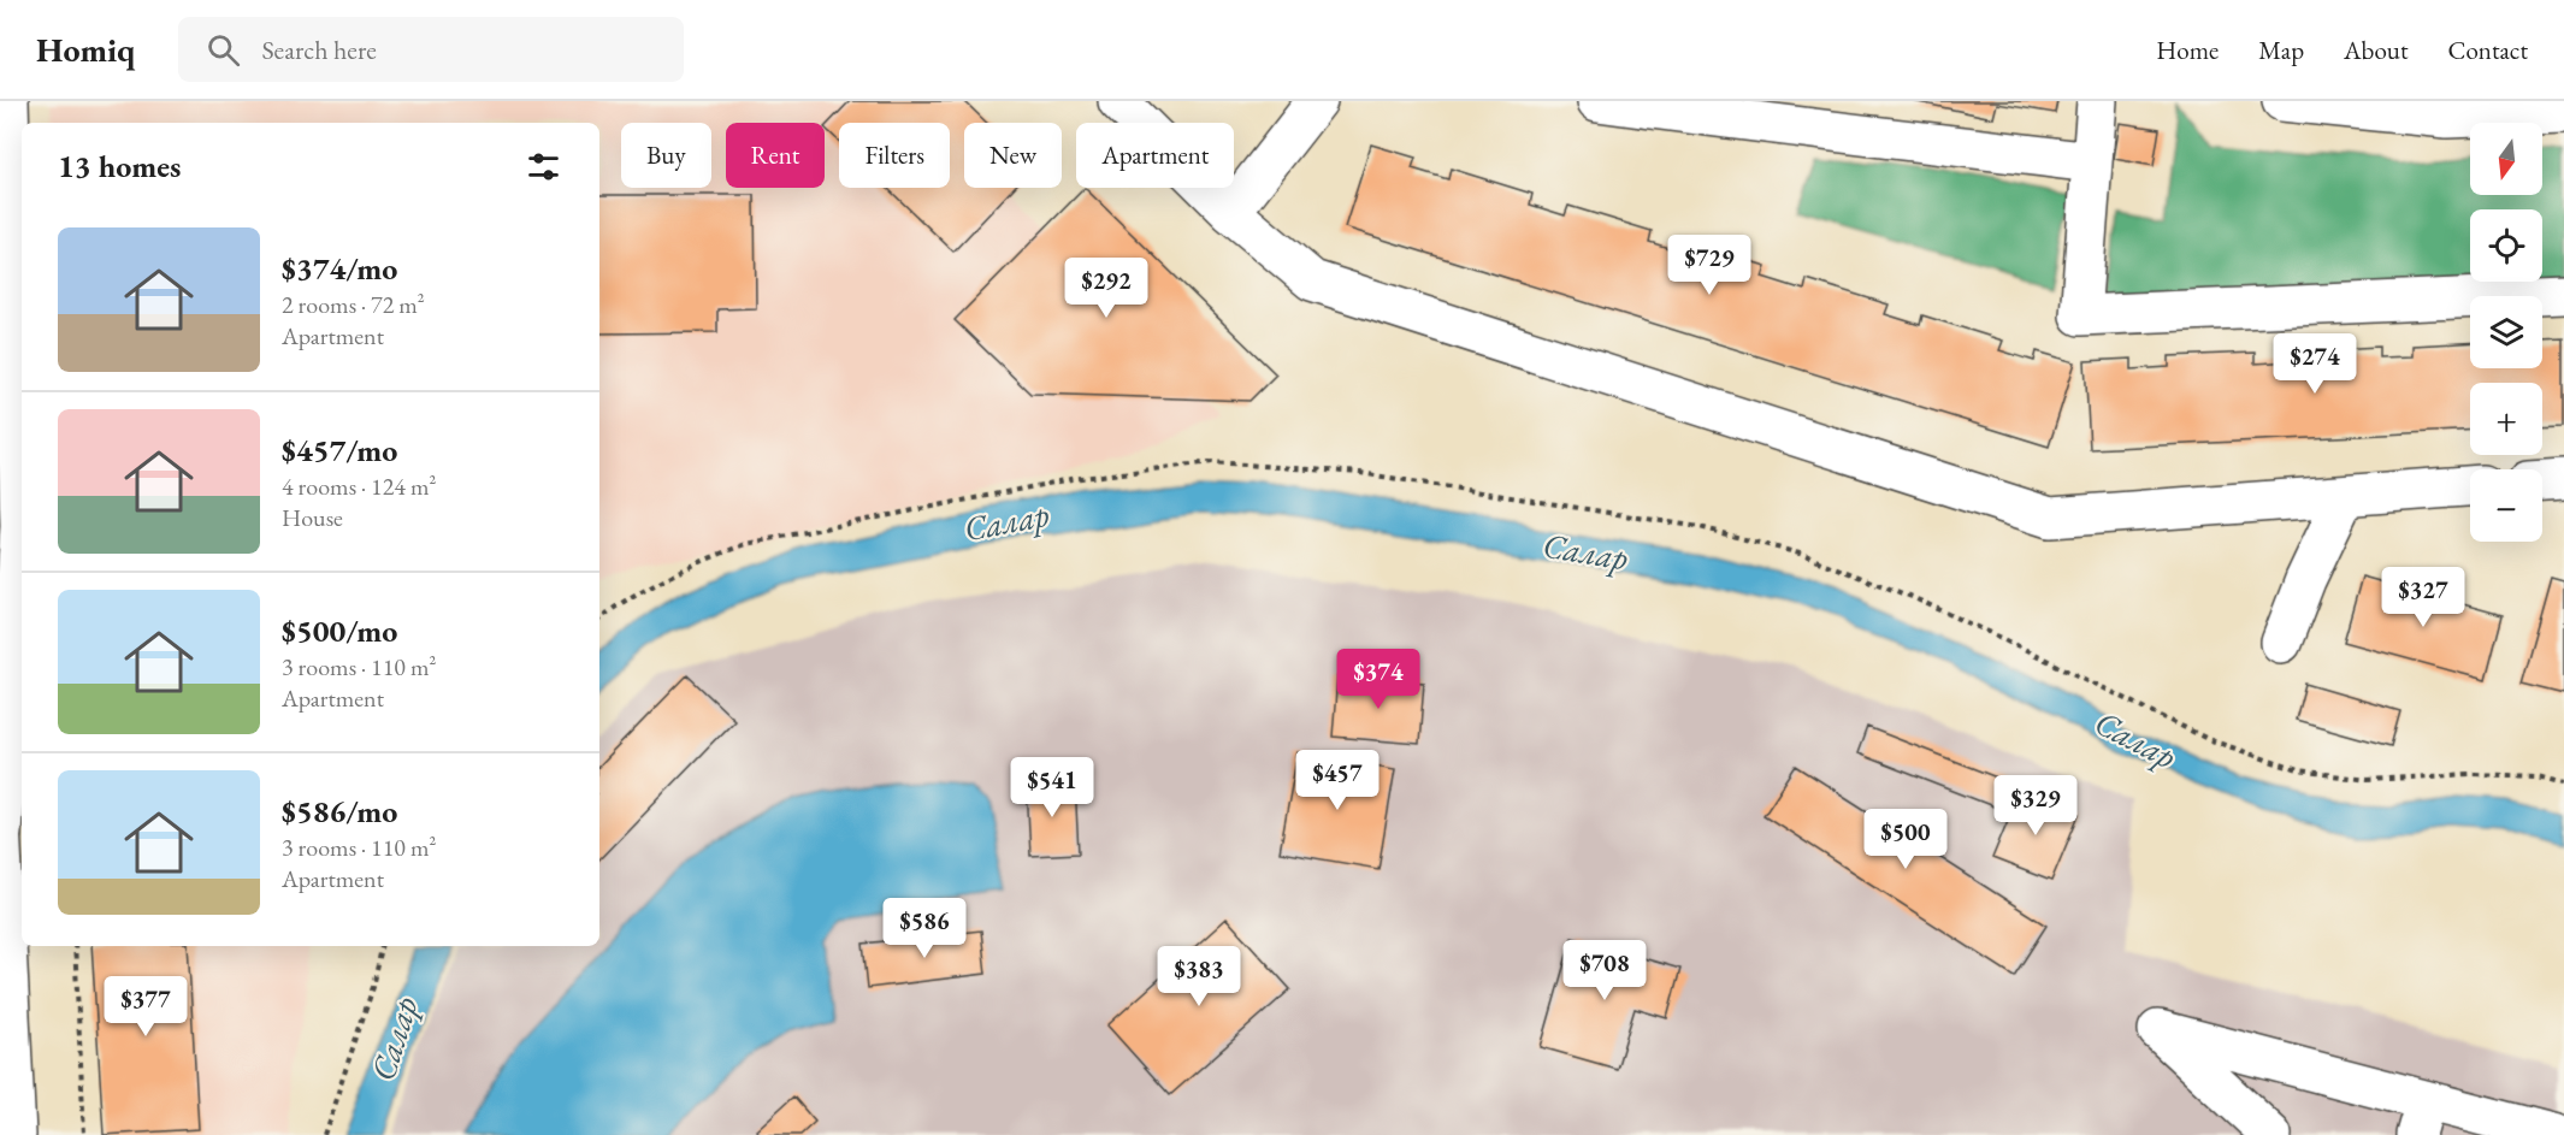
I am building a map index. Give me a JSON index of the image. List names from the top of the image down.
{
  "water": ["Салар"],
  "north": "bottom",
  "page": {
    "header": "Homiq",
    "search": "Search here",
    "nav": [
      "Home",
      "Map",
      "About",
      "Contact"
    ],
    "map_buttons": ["+", "−"],
    "chip": [
      "Buy",
      "Rent",
      "Filters",
      "New",
      "Apartment"
    ],
    "heading": "13 homes",
    "list": [
      {
        "name": "$374/mo",
        "note": "2 rooms · 72 m² · Apartment"
      },
      {
        "name": "$457/mo",
        "note": "4 rooms · 124 m² · House"
      },
      {
        "name": "$500/mo",
        "note": "3 rooms · 110 m² · Apartment"
      },
      {
        "name": "$586/mo",
        "note": "3 rooms · 110 m² · Apartment"
      }
    ],
    "price": [
      "$729",
      "$292",
      "$274",
      "$327",
      "$374",
      "$457",
      "$541",
      "$329",
      "$500",
      "$586",
      "$708",
      "$383",
      "$377"
    ]
  }
}
